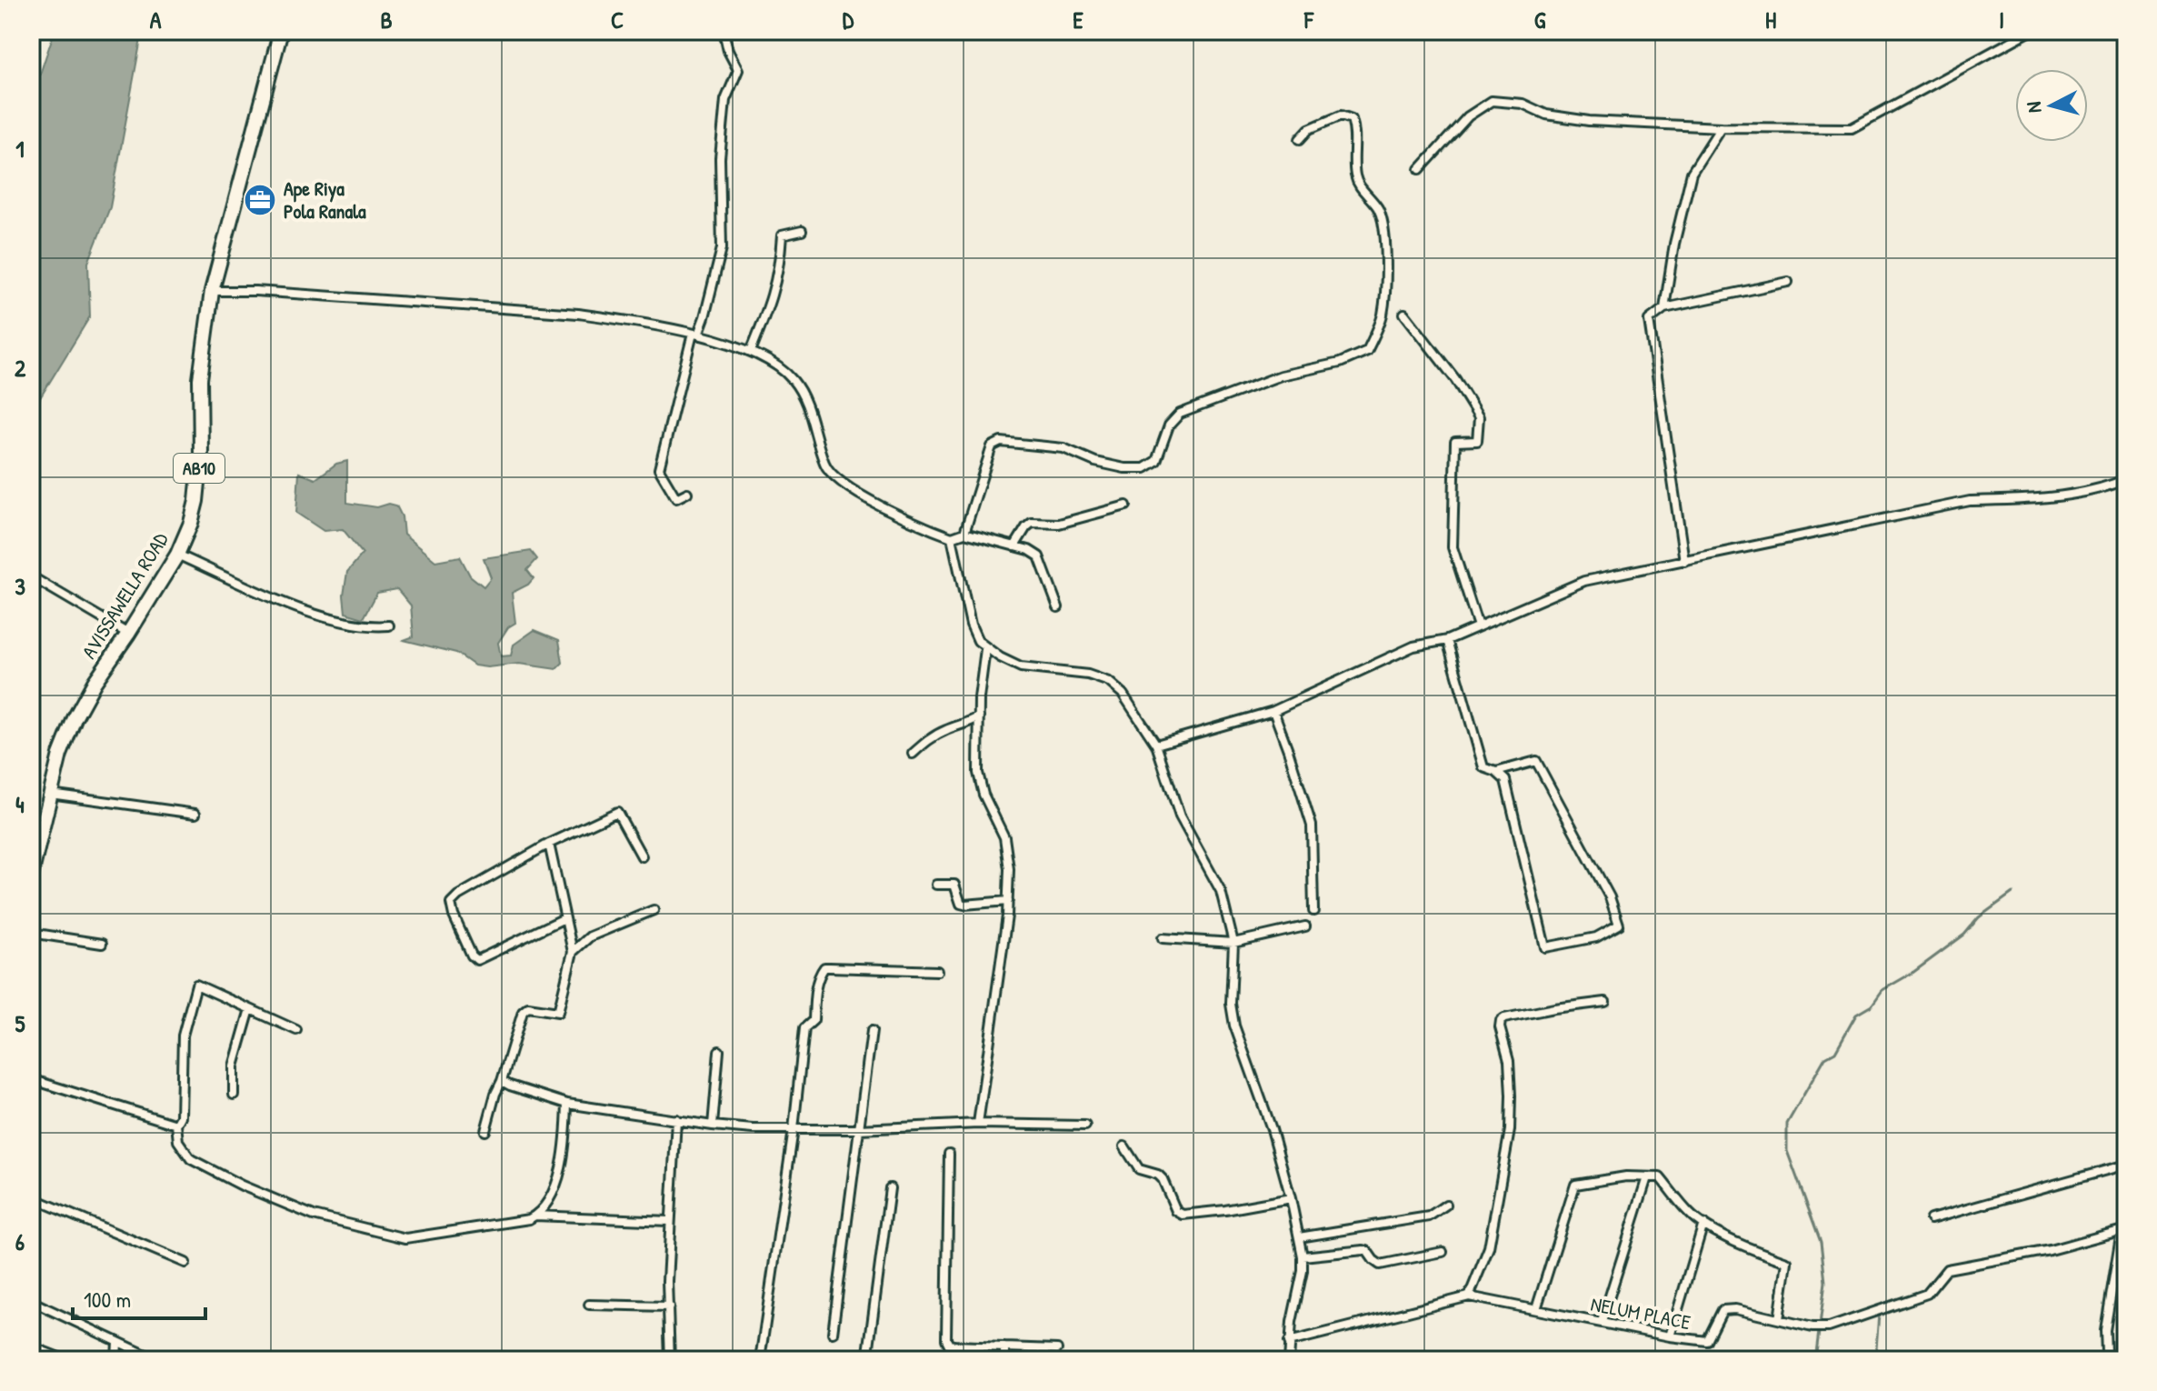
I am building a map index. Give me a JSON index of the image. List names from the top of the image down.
{
  "streets": {
    "main road": ["AB10", "AVISSAWELLA ROAD"],
    "street": ["NELUM PLACE"]
  },
  "places": {
    "office": ["Ape Riya Pola Ranala"]
  },
  "scale_bar": "100 m",
  "north": "left",
  "grid": {
    "columns": [
      "A",
      "B",
      "C",
      "D",
      "E",
      "F",
      "G",
      "H",
      "I"
    ],
    "rows": [
      "1",
      "2",
      "3",
      "4",
      "5",
      "6"
    ]
  }
}
